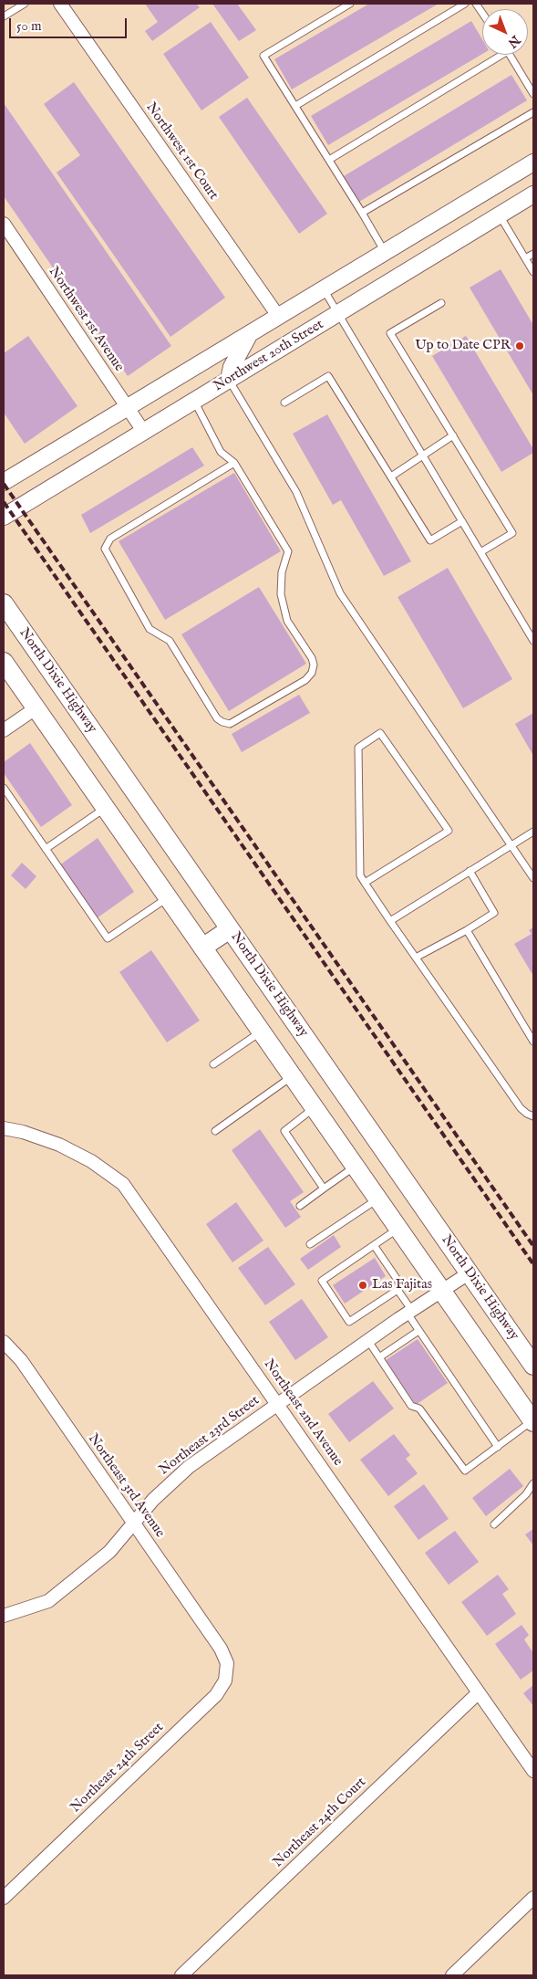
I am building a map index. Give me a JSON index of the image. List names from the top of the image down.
{
  "streets": {
    "main road": ["North Dixie Highway"],
    "street": [
      "Northwest 1st Court",
      "Northwest 1st Avenue",
      "Northwest 20th Street",
      "Northeast 2nd Avenue",
      "Northeast 23rd Street",
      "Northeast 3rd Avenue",
      "Northeast 24th Street",
      "Northeast 24th Court"
    ]
  },
  "crossings": [
    ["Northwest 1st Avenue", "Northwest 20th Street"],
    ["North Dixie Highway", "Northeast 23rd Street"],
    ["Northeast 2nd Avenue", "Northeast 23rd Street"],
    ["Northeast 2nd Avenue", "Northeast 24th Court"],
    ["Northeast 23rd Street", "Northeast 3rd Avenue"],
    ["Northeast 3rd Avenue", "Northeast 24th Street"]
  ],
  "places": ["Up to Date CPR", "Las Fajitas"],
  "scale_bar": "50 m",
  "north": "bottom right"
}
